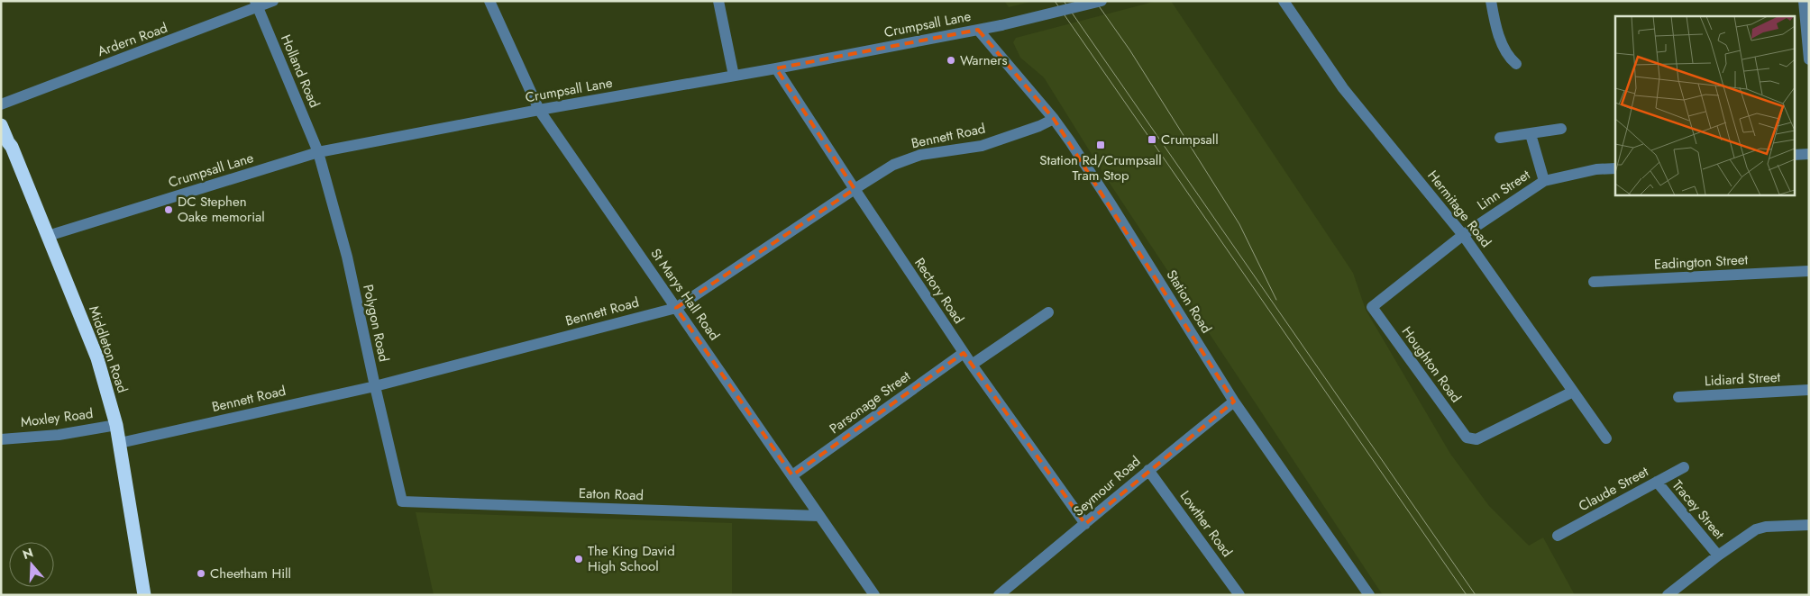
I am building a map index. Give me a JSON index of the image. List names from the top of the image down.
{
  "streets": {
    "highway": ["Middleton Road"],
    "street": [
      "Crumpsall Lane",
      "Ardern Road",
      "Holland Road",
      "Bennett Road",
      "Linn Street",
      "Hermitage Road",
      "Eadington Street",
      "Rectory Road",
      "St Marys Hall Road",
      "Station Road",
      "Polygon Road",
      "Houghton Road",
      "Lidiard Street",
      "Parsonage Street",
      "Moxley Road",
      "Seymour Road",
      "Claude Street",
      "Eaton Road",
      "Tracey Street",
      "Lowther Road"
    ]
  },
  "crossings": [
    ["Crumpsall Lane", "Holland Road"],
    ["Crumpsall Lane", "Rectory Road"],
    ["Crumpsall Lane", "St Marys Hall Road"],
    ["Crumpsall Lane", "Station Road"],
    ["Crumpsall Lane", "Polygon Road"],
    ["Crumpsall Lane", "Middleton Road"],
    ["Ardern Road", "Holland Road"],
    ["Holland Road", "Polygon Road"],
    ["Bennett Road", "Rectory Road"],
    ["Bennett Road", "St Marys Hall Road"],
    ["Bennett Road", "Station Road"],
    ["Bennett Road", "Polygon Road"],
    ["Bennett Road", "Middleton Road"],
    ["Linn Street", "Hermitage Road"],
    ["Linn Street", "Houghton Road"],
    ["Hermitage Road", "Houghton Road"],
    ["Rectory Road", "Parsonage Street"],
    ["Rectory Road", "Seymour Road"],
    ["St Marys Hall Road", "Parsonage Street"],
    ["St Marys Hall Road", "Eaton Road"],
    ["Station Road", "Seymour Road"],
    ["Polygon Road", "Eaton Road"],
    ["Middleton Road", "Moxley Road"],
    ["Seymour Road", "Lowther Road"],
    ["Claude Street", "Tracey Street"]
  ],
  "places": {
    "other": [
      "Warners",
      "DC Stephen Oake memorial",
      "The King David High School",
      "Cheetham Hill"
    ],
    "transit": ["Crumpsall", "Station Rd/Crumpsall Tram Stop"]
  },
  "north": "top"
}
